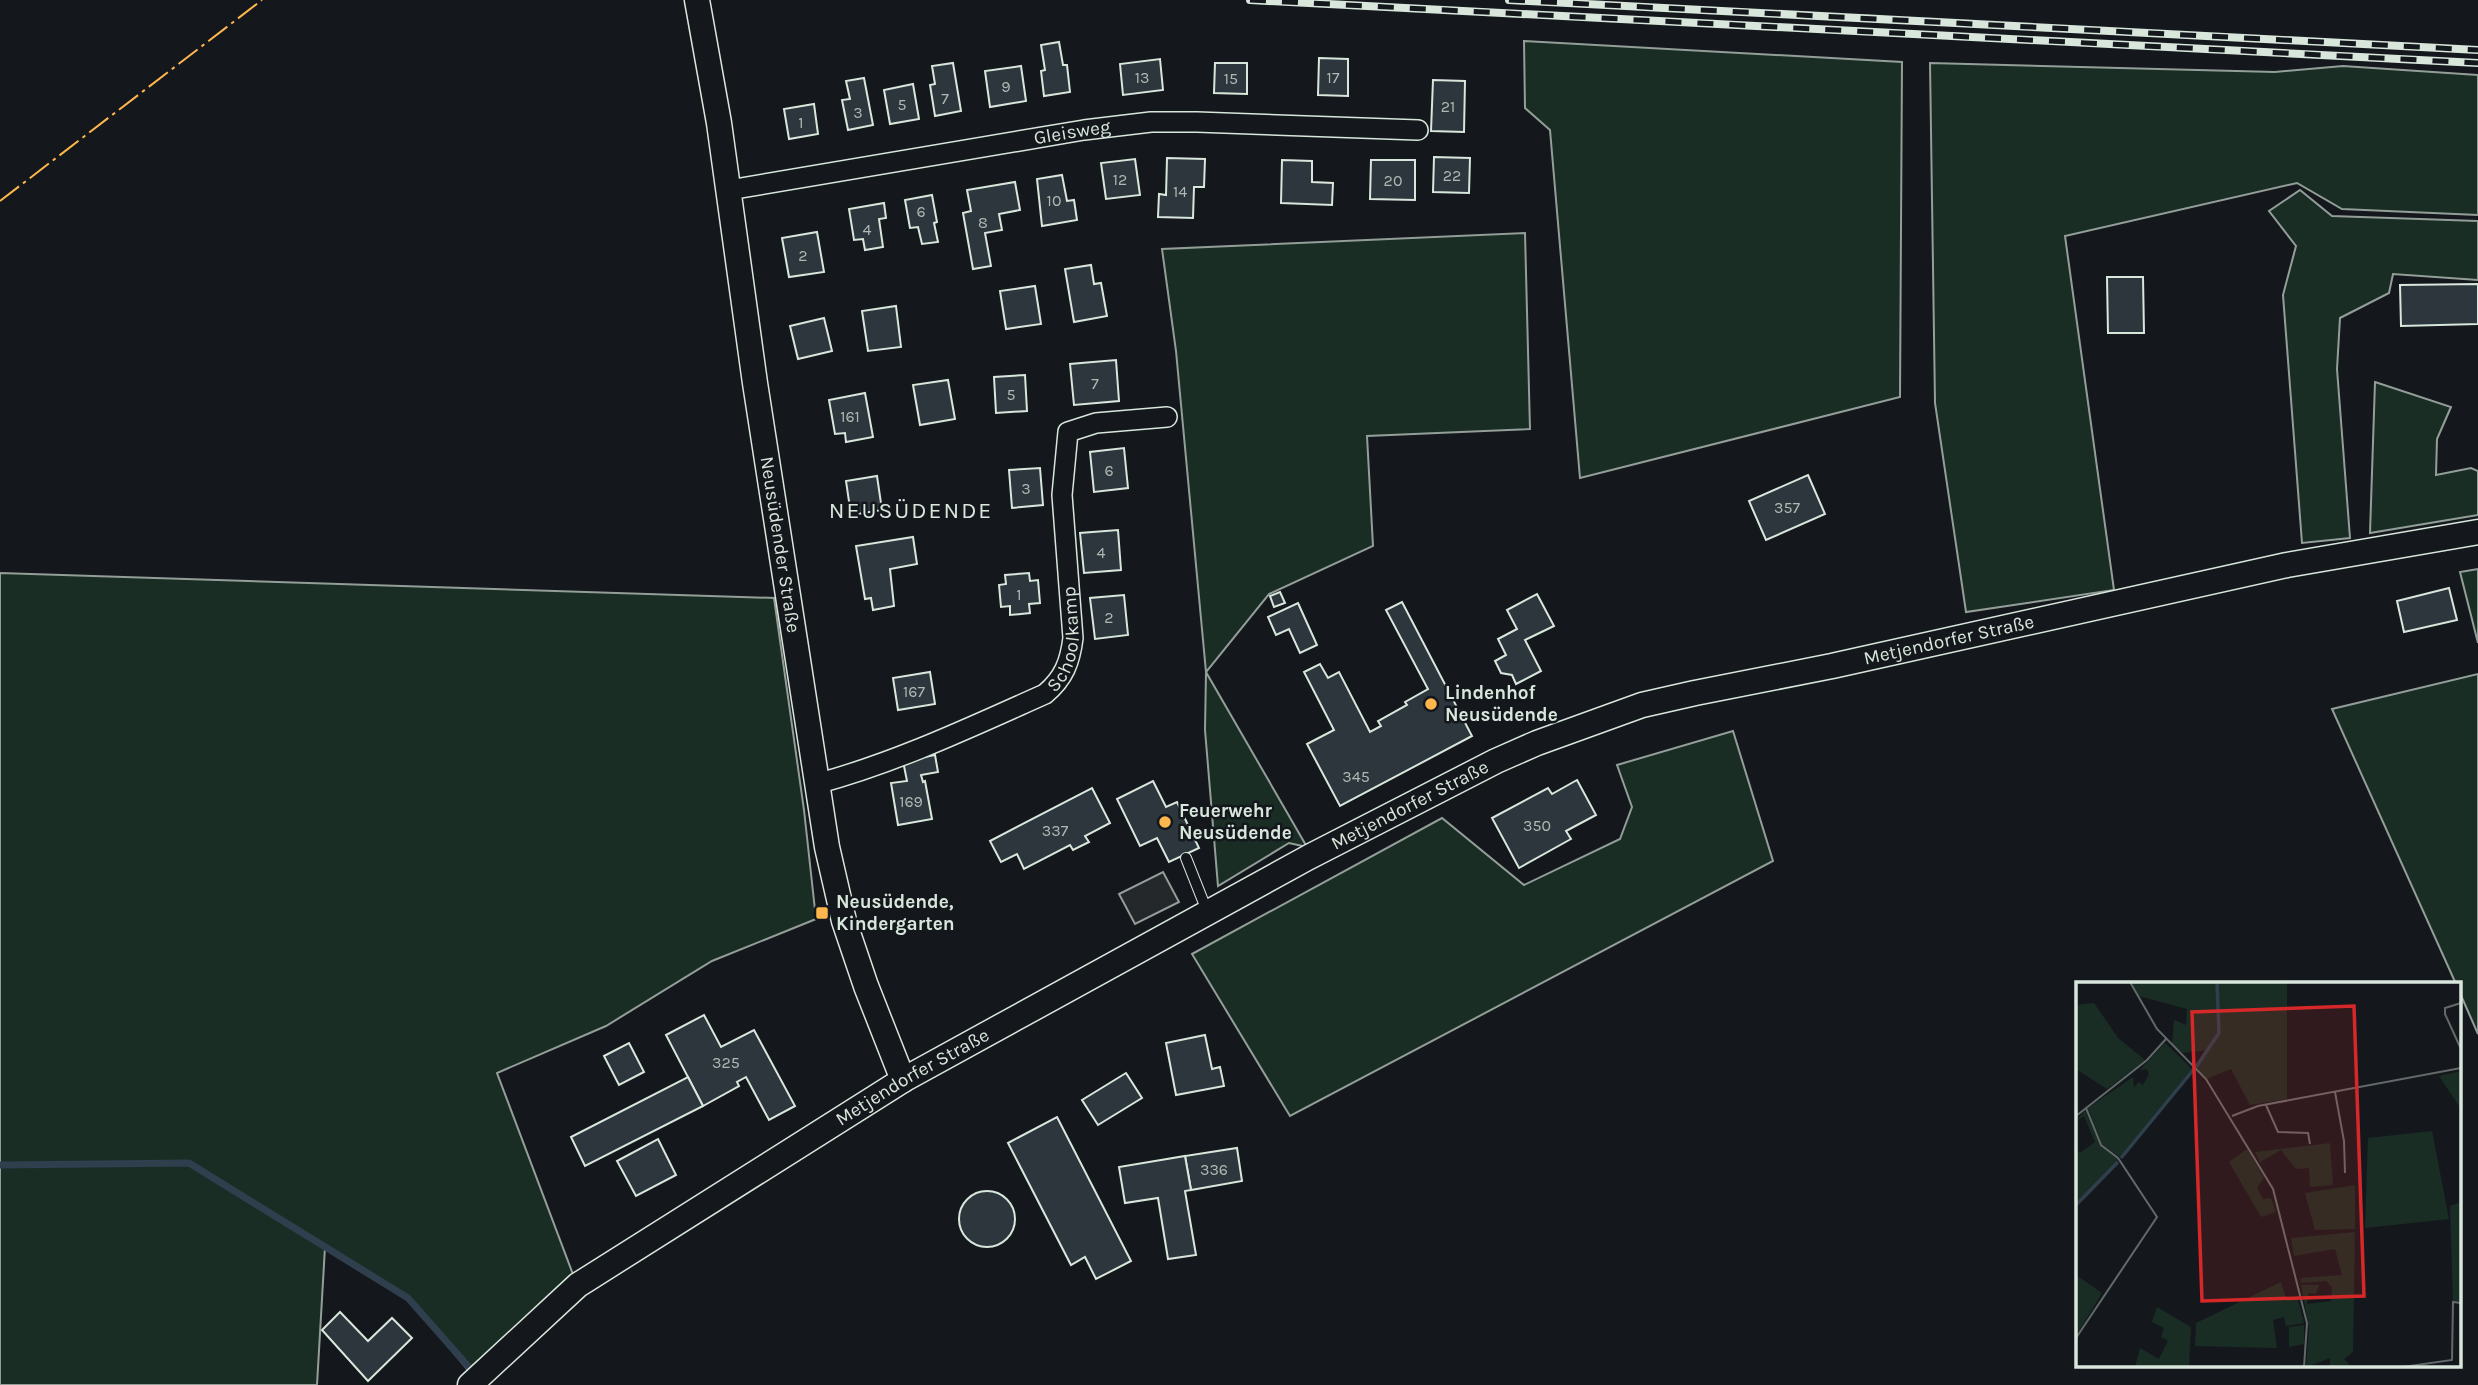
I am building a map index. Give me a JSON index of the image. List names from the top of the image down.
{
  "streets": {
    "street": [
      "Gleisweg",
      "Neusüdender Straße",
      "Schoolkamp",
      "Metjendorfer Straße"
    ]
  },
  "crossings": [
    ["Gleisweg", "Neusüdender Straße"],
    ["Neusüdender Straße", "Schoolkamp"],
    ["Neusüdender Straße", "Metjendorfer Straße"]
  ],
  "districts": ["NEUSÜDENDE"],
  "places": {
    "other": ["Lindenhof Neusüdende", "Feuerwehr Neusüdende"],
    "transit": ["Neusüdende, Kindergarten"]
  },
  "house_numbers": [
    "13",
    "17",
    "15",
    "9",
    "7",
    "5",
    "21",
    "3",
    "1",
    "22",
    "12",
    "20",
    "14",
    "10",
    "6",
    "8",
    "4",
    "2",
    "7",
    "5",
    "161",
    "6",
    "3",
    "357",
    "4",
    "1",
    "2",
    "167",
    "345",
    "169",
    "350",
    "337",
    "325",
    "336"
  ]
}
